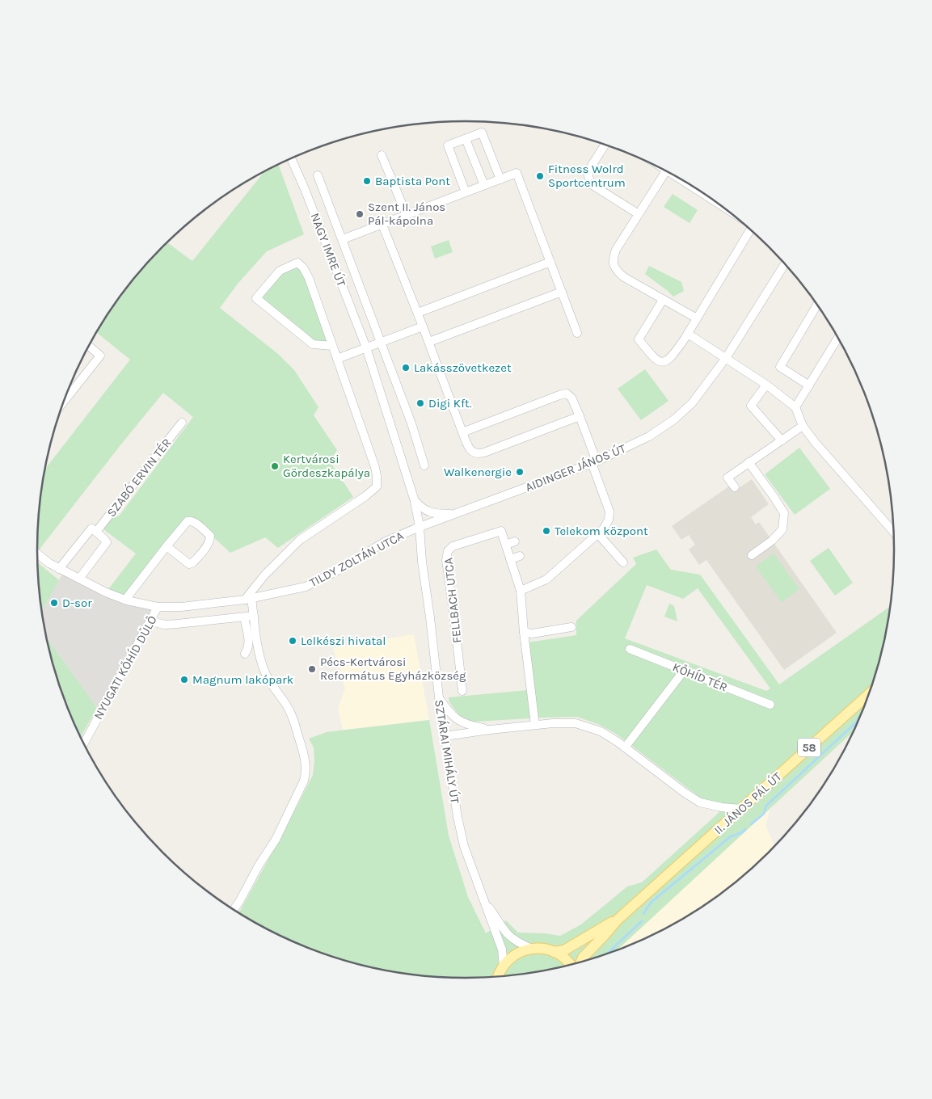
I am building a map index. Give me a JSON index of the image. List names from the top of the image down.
{
  "streets": {
    "main road": ["58", "II. JÁNOS PÁL ÚT"],
    "street": [
      "NAGY IMRE ÚT",
      "AIDINGER JÁNOS ÚT",
      "SZABÓ ERVIN TÉR",
      "TILDY ZOLTÁN UTCA",
      "FELLBACH UTCA",
      "NYUGATI KŐHÍD DŰLŐ",
      "KŐHÍD TÉR",
      "SZTÁRAI MIHÁLY ÚT"
    ]
  },
  "crossings": [
    ["NAGY IMRE ÚT", "AIDINGER JÁNOS ÚT"],
    ["NAGY IMRE ÚT", "TILDY ZOLTÁN UTCA"],
    ["NAGY IMRE ÚT", "SZTÁRAI MIHÁLY ÚT"],
    ["AIDINGER JÁNOS ÚT", "TILDY ZOLTÁN UTCA"],
    ["AIDINGER JÁNOS ÚT", "SZTÁRAI MIHÁLY ÚT"],
    ["SZABÓ ERVIN TÉR", "TILDY ZOLTÁN UTCA"],
    ["TILDY ZOLTÁN UTCA", "NYUGATI KŐHÍD DŰLŐ"],
    ["TILDY ZOLTÁN UTCA", "SZTÁRAI MIHÁLY ÚT"],
    ["58", "SZTÁRAI MIHÁLY ÚT"],
    ["58", "II. JÁNOS PÁL ÚT"]
  ],
  "places": [
    "Fitness Wolrd Sportcentrum",
    "Baptista Pont",
    "Szent II. János Pál-kápolna",
    "Lakásszövetkezet",
    "Digi Kft.",
    "Kertvárosi Gördeszkapálya",
    "Walkenergie",
    "Telekom központ",
    "D-sor",
    "Lelkészi hivatal",
    "Pécs-Kertvárosi Református Egyházközség",
    "Magnum lakópark"
  ]
}
